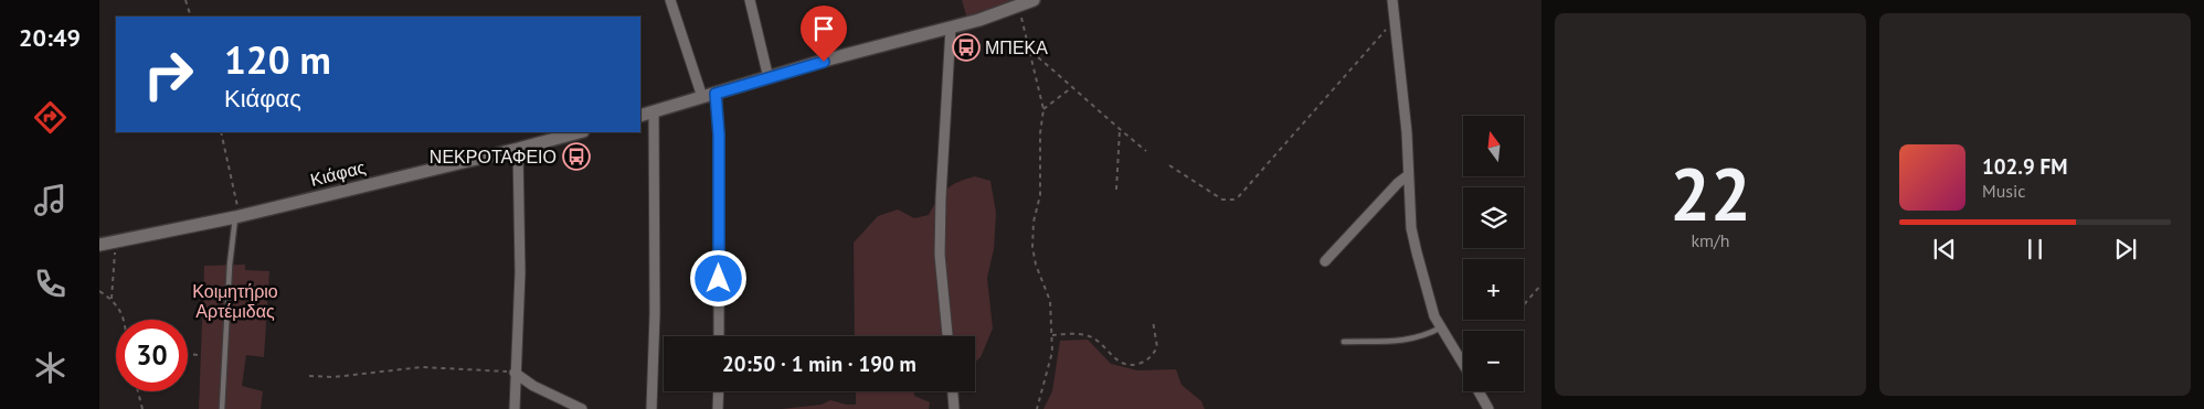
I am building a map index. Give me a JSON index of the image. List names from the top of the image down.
{
  "streets": {
    "street": ["Κιάφας"]
  },
  "parks": ["Κοιμητήριο Αρτέμιδας"],
  "places": {
    "bus stop": ["ΜΠΕΚΑ", "ΝΕΚΡΟΤΑΦΕΙΟ"]
  },
  "north": "top",
  "page": {
    "tabs": "20:49",
    "tile": ["22", "km/h"],
    "turn": ["120 m", "Κιάφας"],
    "map_buttons": ["+", "−"],
    "song": ["102.9 FM", "Music"],
    "limit": "30",
    "trip": "20:50 · 1 min · 190 m"
  }
}
